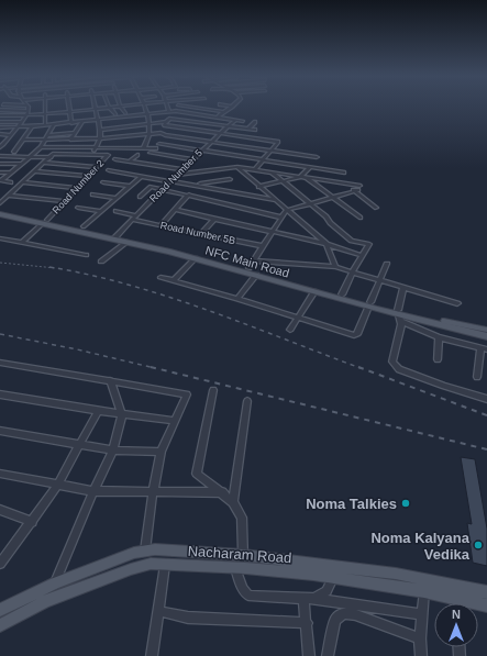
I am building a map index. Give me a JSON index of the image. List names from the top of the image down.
{
  "streets": {
    "main road": ["NFC Main Road", "Nacharam Road"],
    "street": ["Road Number 5", "Road Number 2", "Road Number 5B"]
  },
  "crossings": [
    ["Road Number 5", "Road Number 5B"],
    ["Road Number 5", "NFC Main Road"],
    ["Road Number 2", "NFC Main Road"]
  ],
  "places": ["Noma Talkies", "Noma Kalyana Vedika"],
  "north": "top"
}
